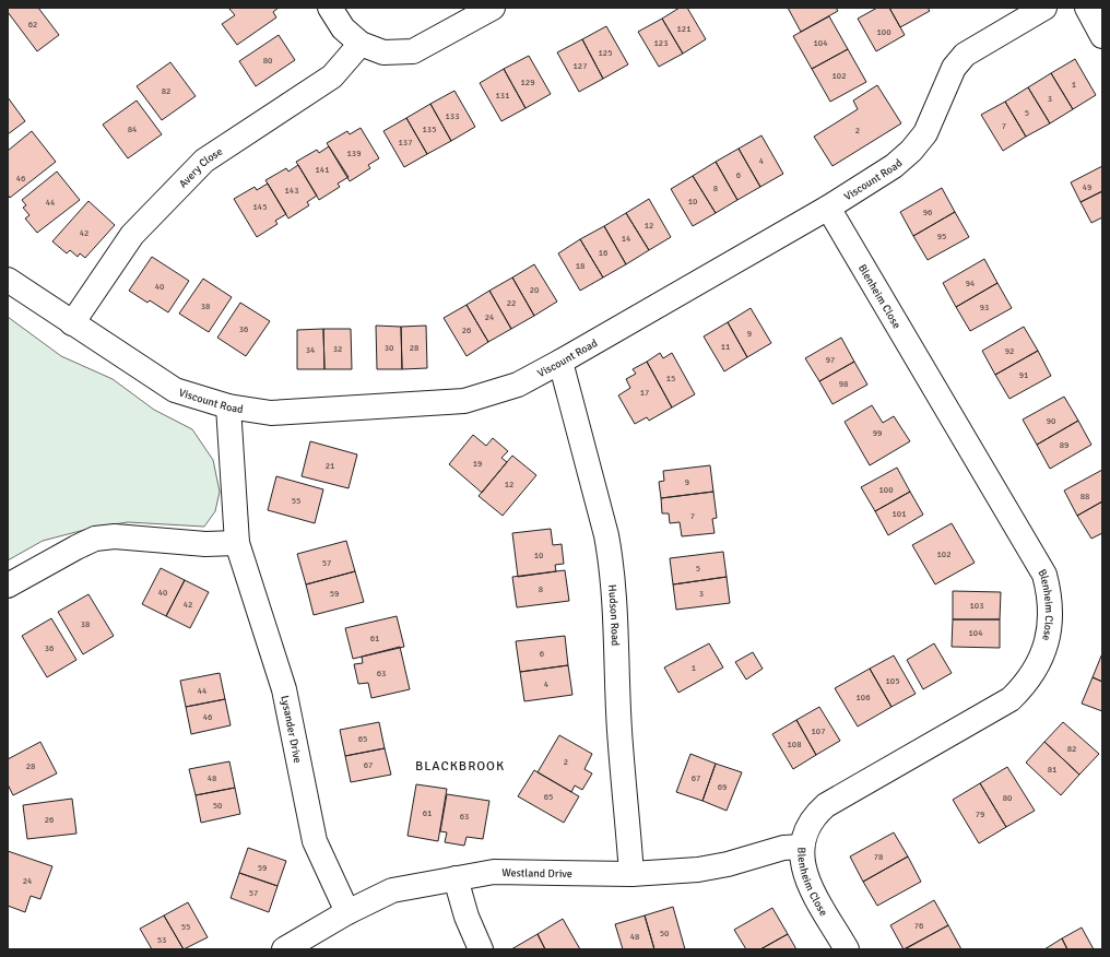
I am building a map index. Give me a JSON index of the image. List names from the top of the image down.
{
  "streets": {
    "street": [
      "Avery Close",
      "Viscount Road",
      "Blenheim Close",
      "Hudson Road",
      "Lysander Drive",
      "Westland Drive"
    ]
  },
  "crossings": [
    ["Avery Close", "Viscount Road"],
    ["Viscount Road", "Blenheim Close"],
    ["Viscount Road", "Hudson Road"],
    ["Viscount Road", "Lysander Drive"],
    ["Blenheim Close", "Westland Drive"],
    ["Hudson Road", "Westland Drive"],
    ["Lysander Drive", "Westland Drive"]
  ],
  "districts": ["BLACKBROOK"],
  "house_numbers": [
    "62",
    "121",
    "100",
    "123",
    "104",
    "125",
    "80",
    "127",
    "102",
    "129",
    "1",
    "82",
    "131",
    "3",
    "5",
    "133",
    "7",
    "84",
    "135",
    "2",
    "137",
    "139",
    "4",
    "141",
    "6",
    "46",
    "49",
    "8",
    "143",
    "10",
    "44",
    "145",
    "96",
    "12",
    "42",
    "95",
    "14",
    "16",
    "18",
    "94",
    "40",
    "20",
    "22",
    "38",
    "93",
    "24",
    "36",
    "26",
    "9",
    "11",
    "30",
    "28",
    "32",
    "34",
    "92",
    "97",
    "91",
    "15",
    "98",
    "17",
    "90",
    "99",
    "89",
    "19",
    "21",
    "9",
    "12",
    "100",
    "88",
    "55",
    "101",
    "7",
    "102",
    "10",
    "57",
    "5",
    "8",
    "40",
    "59",
    "3",
    "42",
    "103",
    "38",
    "104",
    "61",
    "36",
    "6",
    "1",
    "63",
    "105",
    "4",
    "44",
    "106",
    "46",
    "107",
    "65",
    "108",
    "82",
    "2",
    "67",
    "28",
    "81",
    "48",
    "67",
    "69",
    "65",
    "80",
    "50",
    "61",
    "79",
    "63",
    "26",
    "78",
    "59",
    "24",
    "57",
    "76",
    "55",
    "50",
    "48",
    "53"
  ]
}
